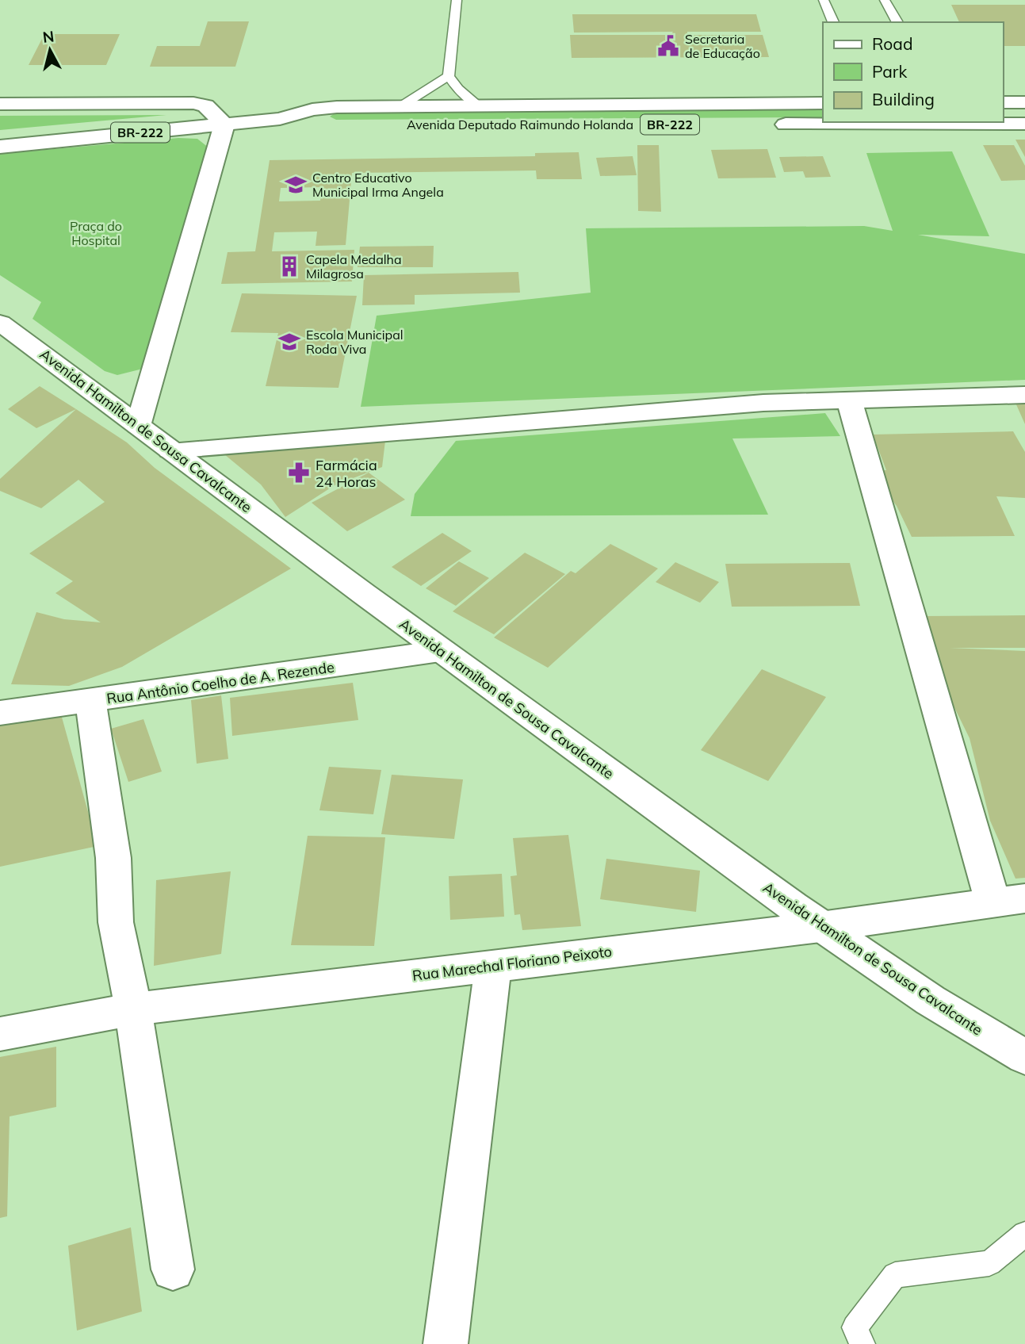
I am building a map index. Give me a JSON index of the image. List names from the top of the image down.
{
  "streets": {
    "street": [
      "Avenida Deputado Raimundo Holanda",
      "BR-222",
      "Avenida Hamilton de Sousa Cavalcante",
      "Rua Antônio Coelho de A. Rezende",
      "Rua Marechal Floriano Peixoto"
    ]
  },
  "crossings": [
    ["Avenida Deputado Raimundo Holanda", "BR-222"],
    ["Avenida Hamilton de Sousa Cavalcante", "Rua Antônio Coelho de A. Rezende"],
    ["Avenida Hamilton de Sousa Cavalcante", "Rua Marechal Floriano Peixoto"]
  ],
  "parks": ["Praça do Hospital"],
  "places": {
    "public building": ["Secretaria de Educação"],
    "school or university": ["Centro Educativo Municipal Irma Angela", "Escola Municipal Roda Viva"],
    "building": ["Capela Medalha Milagrosa"],
    "pharmacy": ["Farmácia 24 Horas"]
  },
  "legend": ["Road", "Park", "Building"],
  "north": "top"
}
